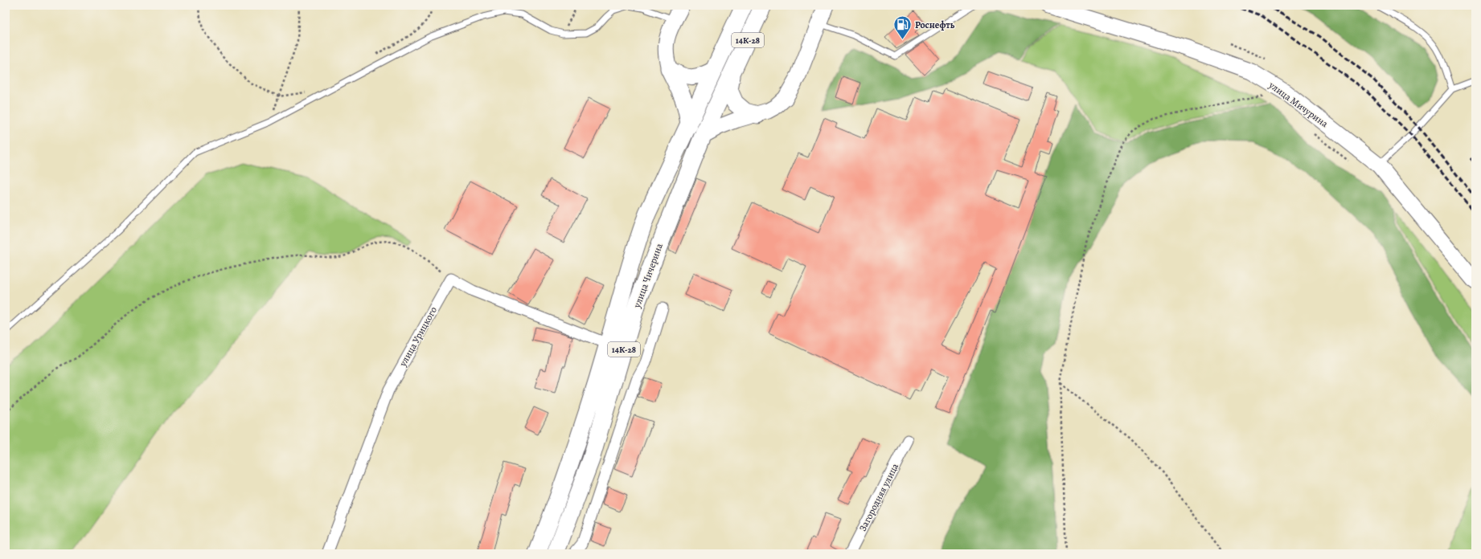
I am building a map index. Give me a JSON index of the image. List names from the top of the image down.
{
  "streets": {
    "main road": ["14К-28", "улица Мичурина", "улица Чичерина"],
    "street": ["улица Урицкого", "Загородняя улица"]
  },
  "places": {
    "fuel station": ["Роснефть"]
  }
}
